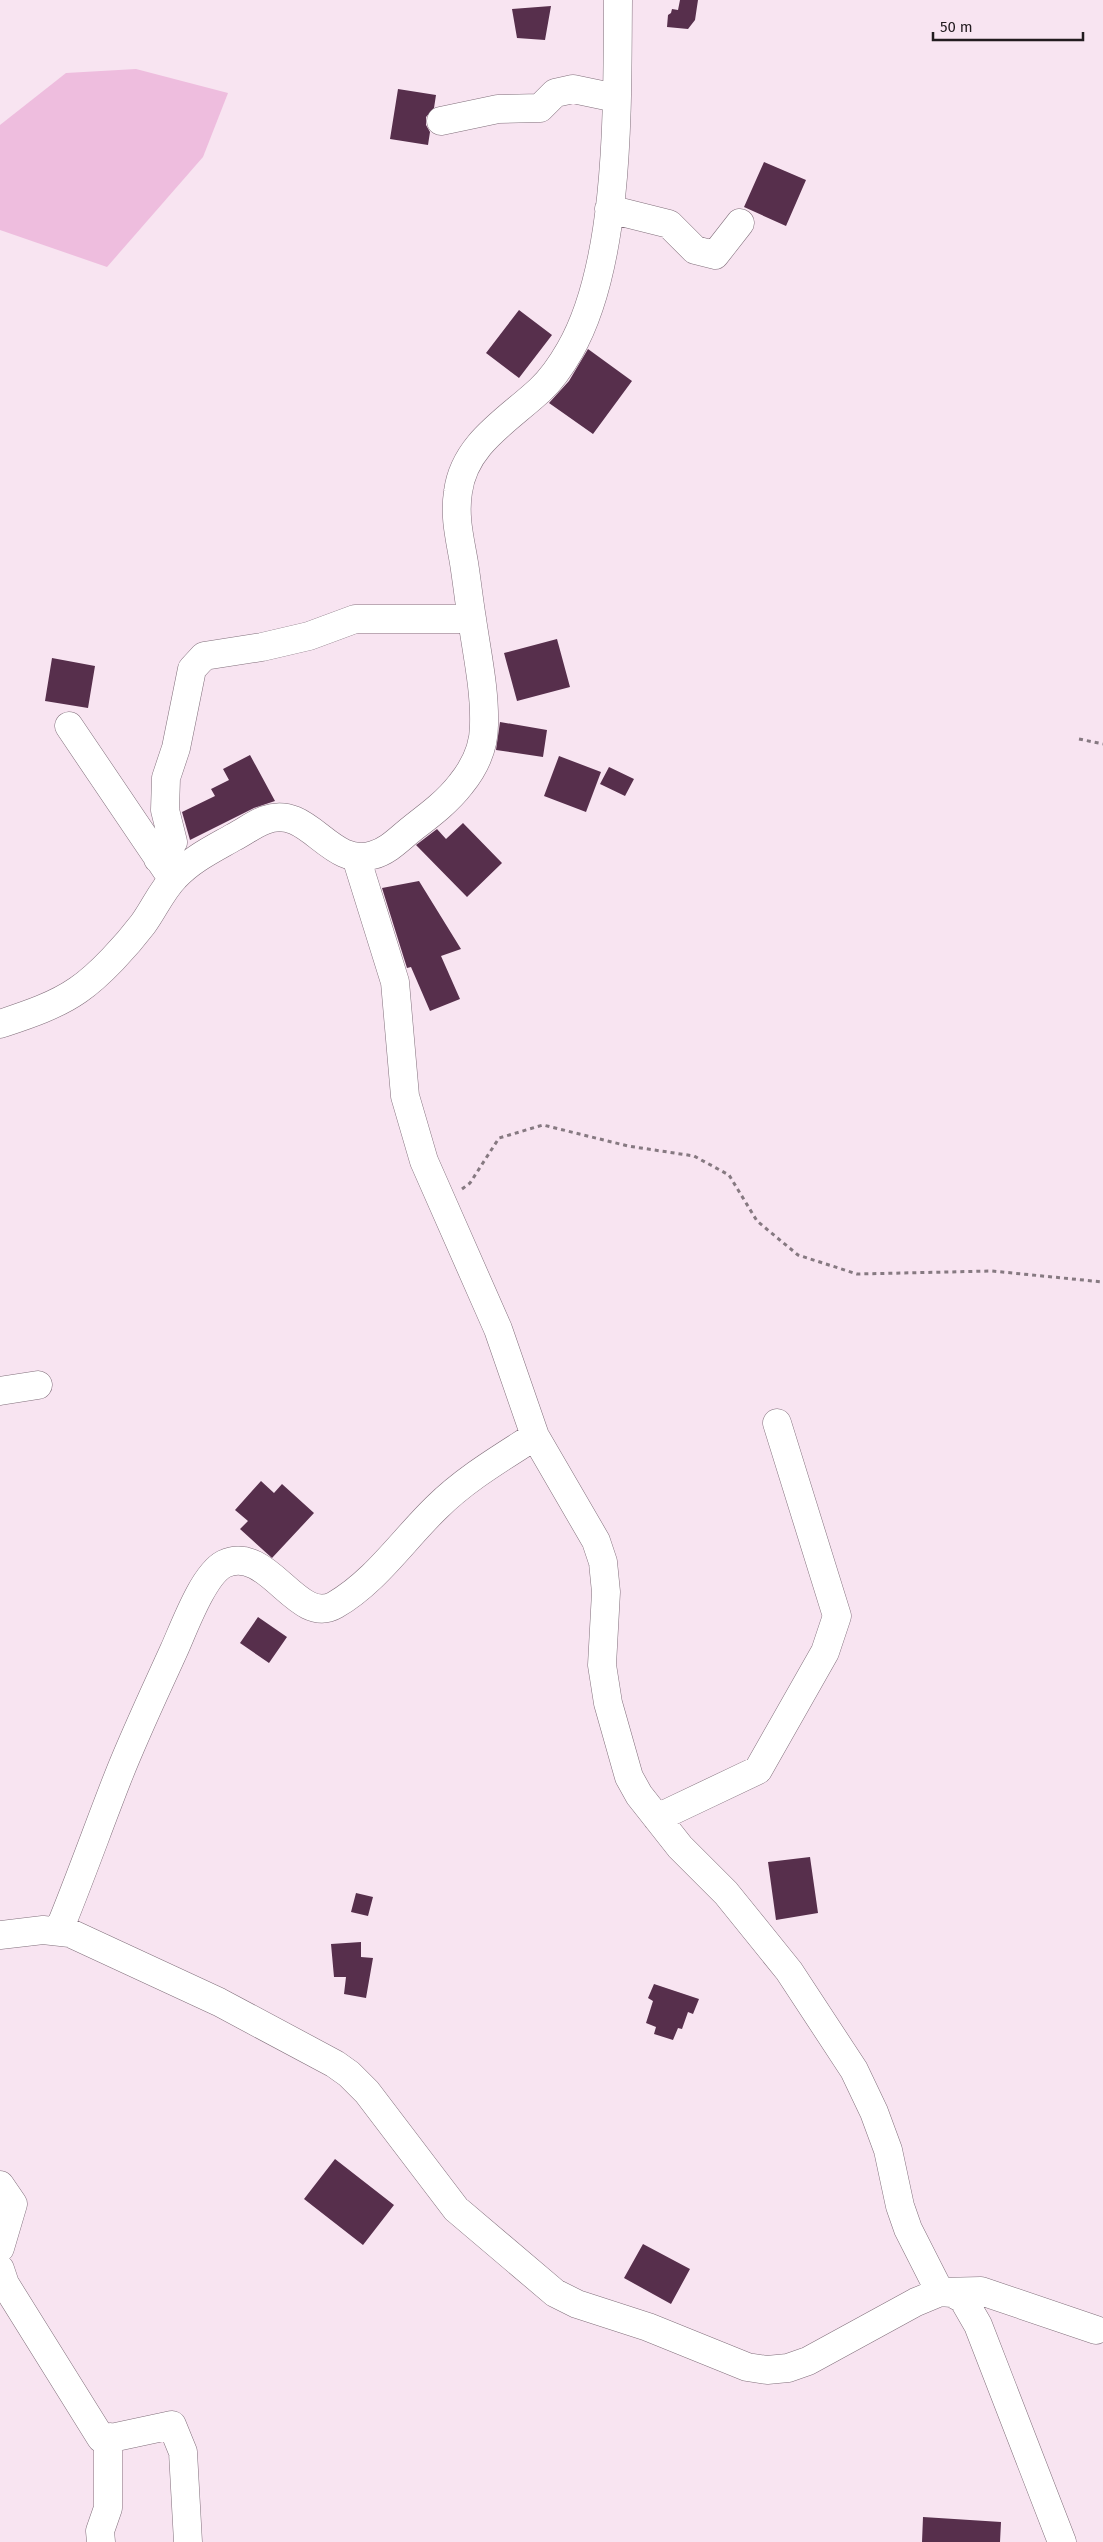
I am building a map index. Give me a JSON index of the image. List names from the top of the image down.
{
  "scale_bar": "50 m"
}
